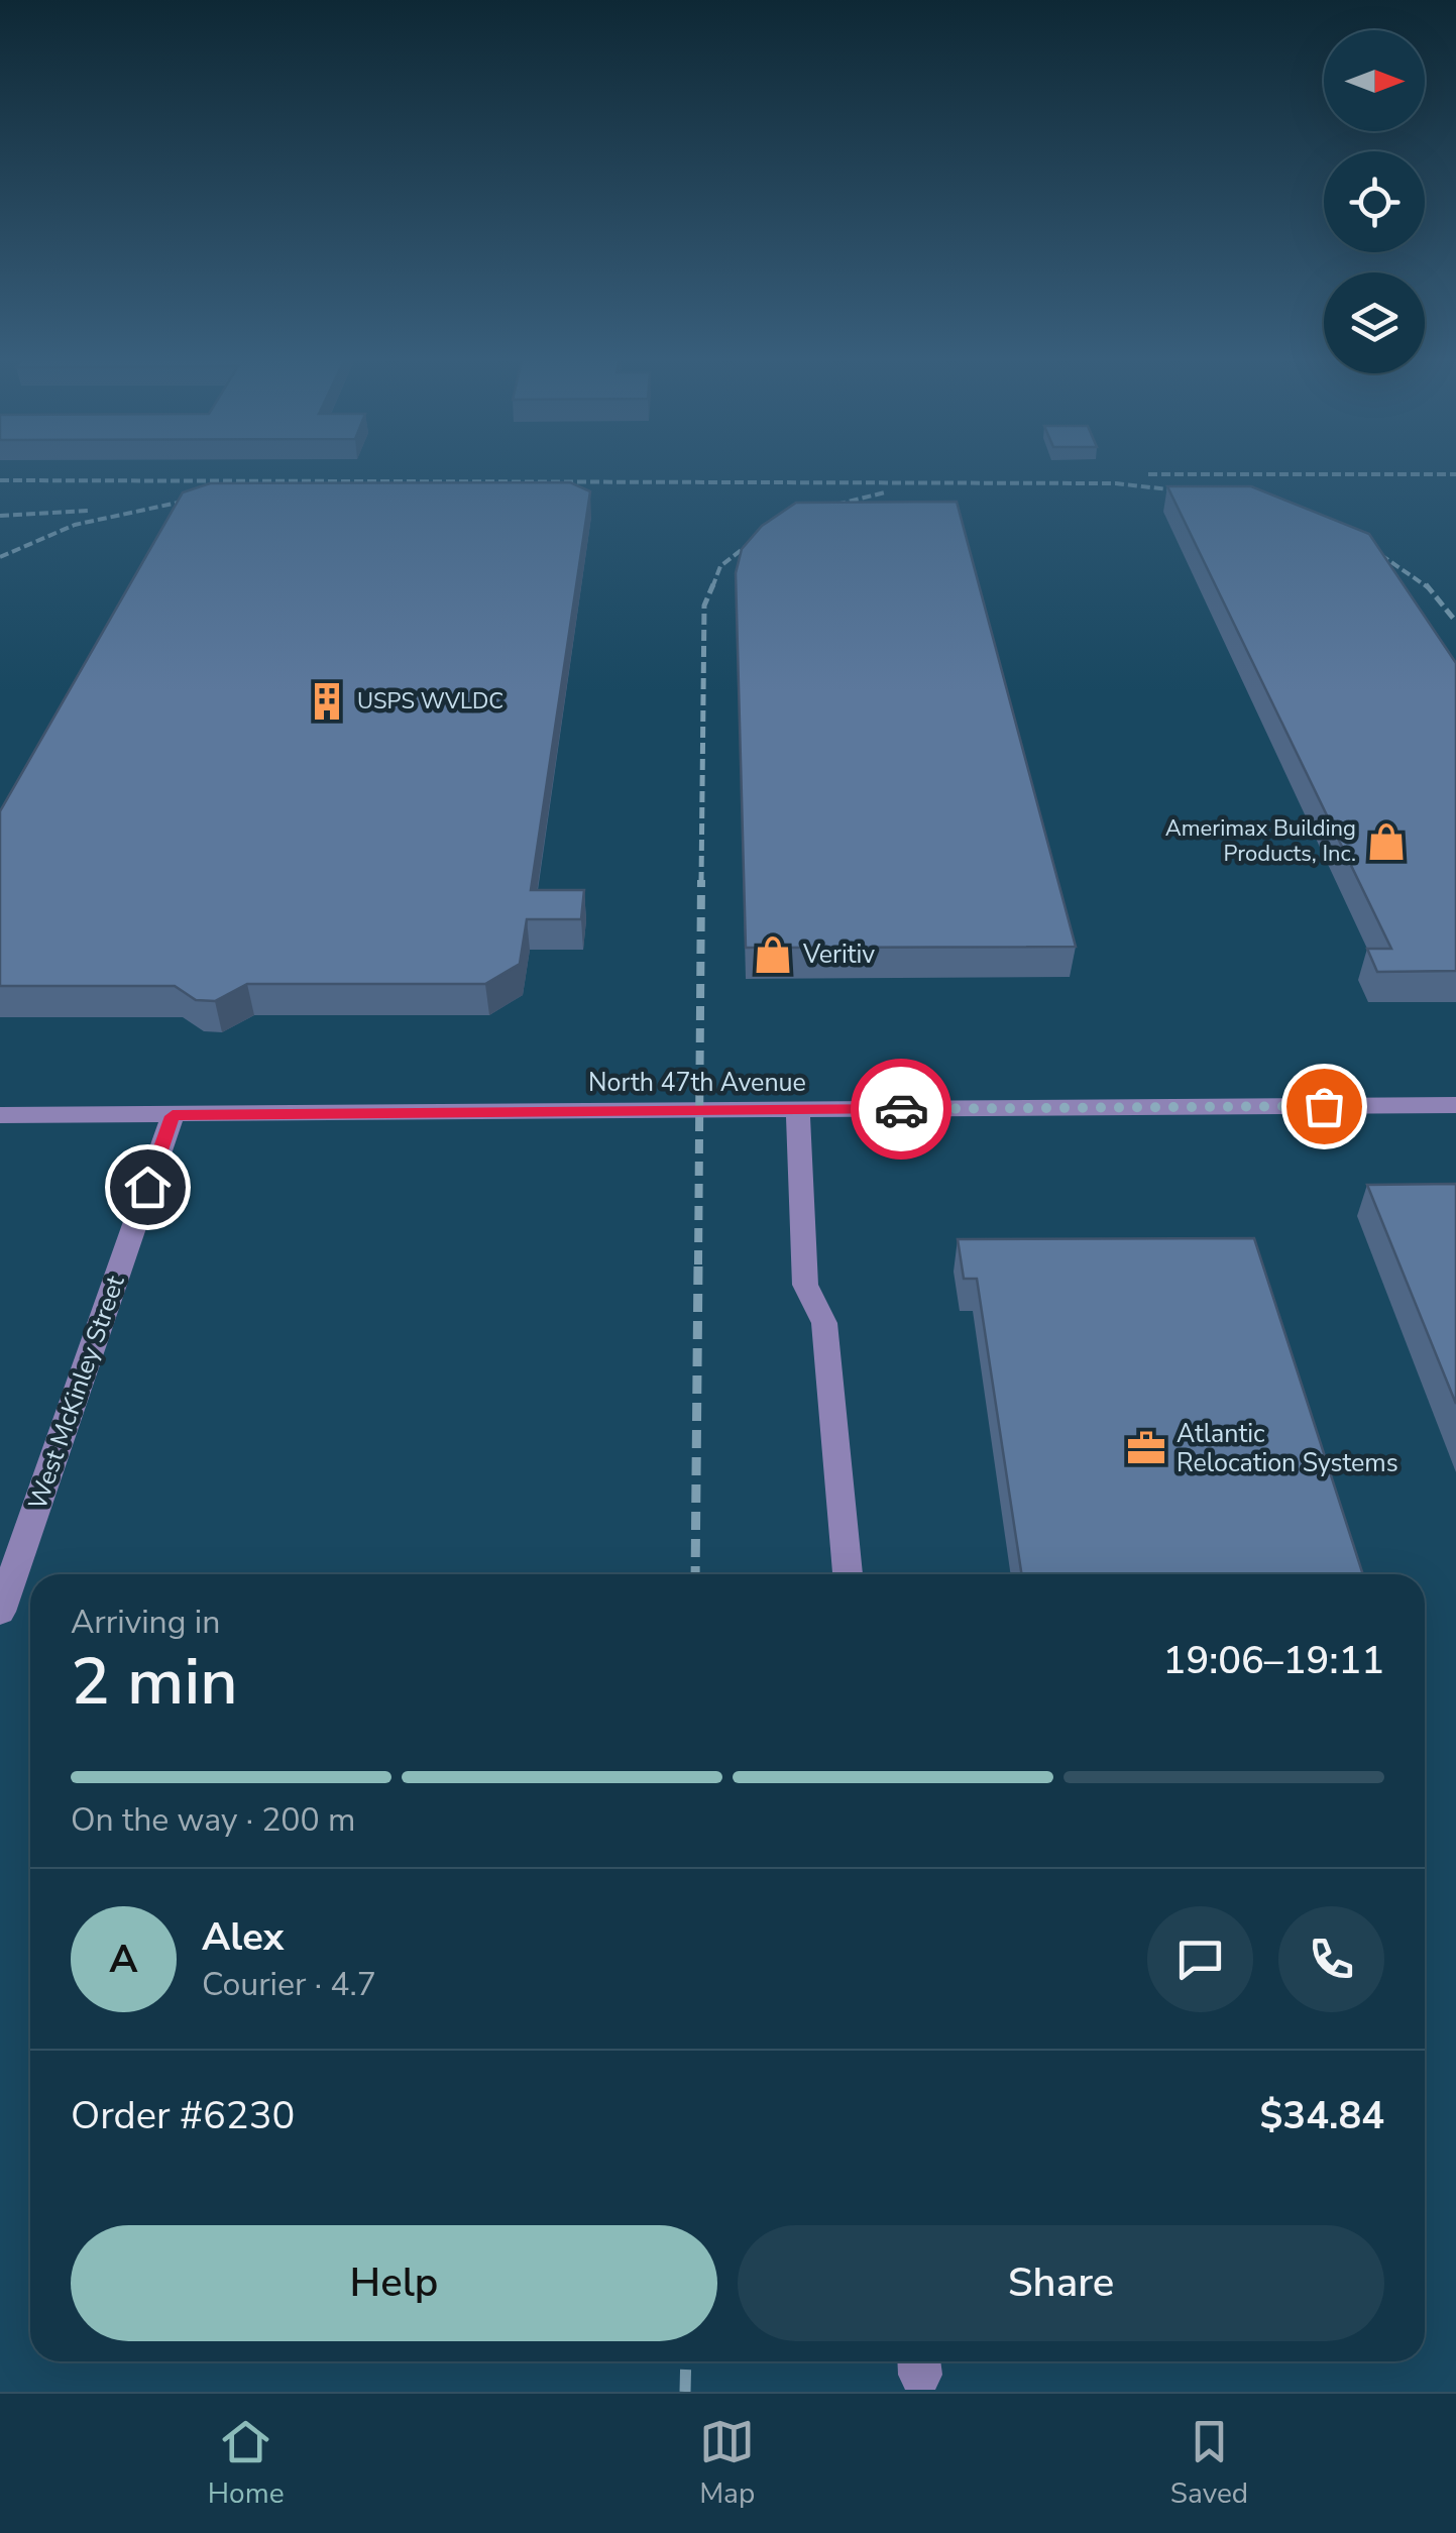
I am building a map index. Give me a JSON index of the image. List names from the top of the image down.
{
  "streets": {
    "street": ["North 47th Avenue", "West McKinley Street"]
  },
  "crossings": [
    ["North 47th Avenue", "West McKinley Street"]
  ],
  "places": {
    "building": ["USPS WVLDC"],
    "shop": ["Amerimax Building Products, Inc.", "Veritiv"],
    "office": ["Atlantic Relocation Systems"]
  },
  "north": "right",
  "page": {
    "heading": ["2 min", "Arriving in", "19:06–19:11"],
    "panel": [
      "Alex",
      "Courier · 4.7",
      "Order #6230",
      "$34.84"
    ],
    "bar": "On the way · 200 m",
    "round": "A",
    "buttons": ["Help", "Share"],
    "tabs": ["Home", "Map", "Saved"]
  }
}
